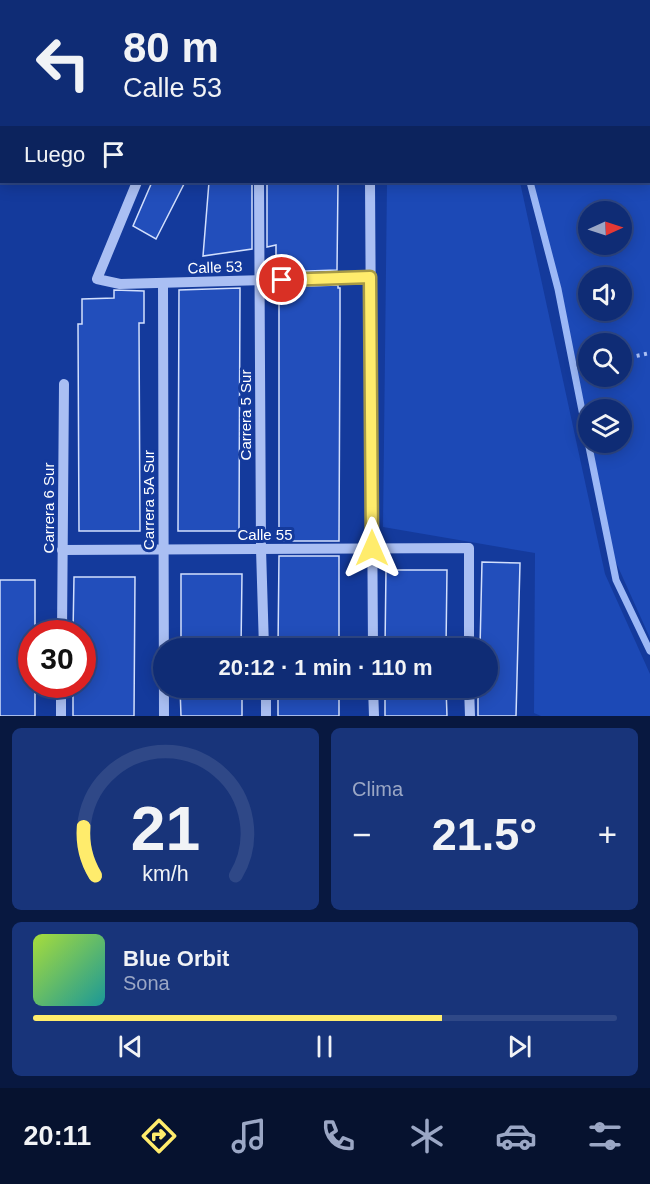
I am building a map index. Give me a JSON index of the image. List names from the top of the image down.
{
  "streets": {
    "street": [
      "Calle 53",
      "Carrera 5 Sur",
      "Carrera 5A Sur",
      "Carrera 6 Sur",
      "Calle 55"
    ]
  },
  "crossings": [
    ["Calle 53", "Carrera 5 Sur"],
    ["Calle 53", "Carrera 5A Sur"],
    ["Carrera 5 Sur", "Calle 55"],
    ["Carrera 5A Sur", "Calle 55"],
    ["Carrera 6 Sur", "Calle 55"]
  ],
  "north": "right",
  "page": {
    "turn": ["80 m", "Calle 53"],
    "then": "Luego",
    "limit": "30",
    "trip": "20:12 · 1 min · 110 m",
    "tile": "Clima",
    "heat": ["−", "21.5°", "+"],
    "song": ["Blue Orbit", "Sona"],
    "tabs": "20:11",
    "gauge": ["21", "km/h"]
  }
}
